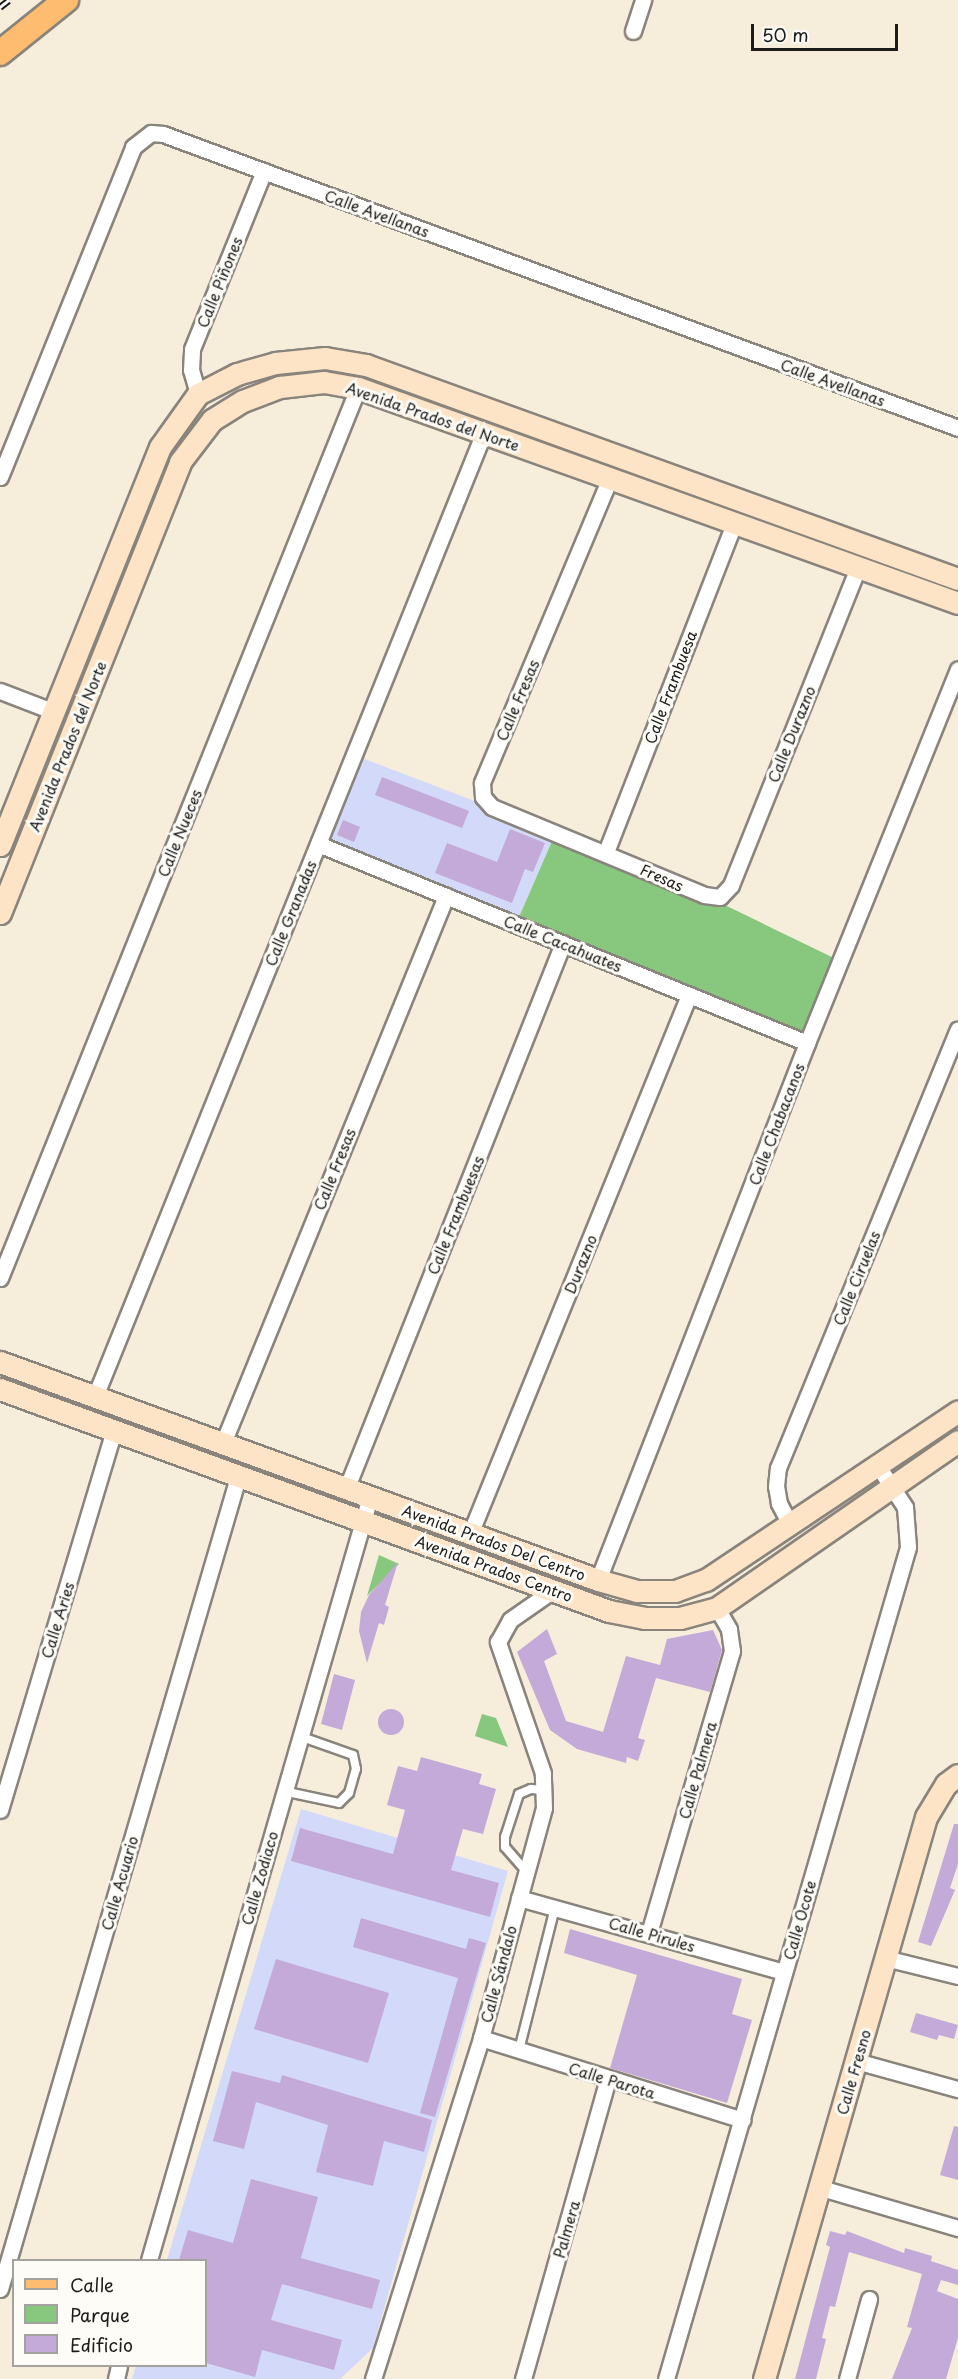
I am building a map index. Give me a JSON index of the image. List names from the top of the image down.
{
  "streets": {
    "street": [
      "Calle Avellanas",
      "Calle Piñones",
      "Avenida Prados del Norte",
      "Calle Frambuesa",
      "Calle Fresas",
      "Calle Durazno",
      "Calle Nueces",
      "Fresas",
      "Calle Granadas",
      "Calle Cacahuates",
      "Calle Chabacanos",
      "Calle Frambuesas",
      "Durazno",
      "Calle Ciruelas",
      "Avenida Prados Del Centro",
      "Avenida Prados Centro",
      "Calle Aries",
      "Calle Palmera",
      "Calle Zodiaco",
      "Calle Acuario",
      "Calle Ocote",
      "Calle Pirules",
      "Calle Sándalo",
      "Calle Fresno",
      "Calle Parota",
      "Palmera"
    ]
  },
  "crossings": [
    ["Calle Avellanas", "Calle Piñones"],
    ["Calle Piñones", "Avenida Prados del Norte"],
    ["Avenida Prados del Norte", "Calle Frambuesa"],
    ["Avenida Prados del Norte", "Calle Fresas"],
    ["Avenida Prados del Norte", "Calle Durazno"],
    ["Avenida Prados del Norte", "Calle Nueces"],
    ["Avenida Prados del Norte", "Calle Granadas"],
    ["Calle Frambuesa", "Calle Fresas"],
    ["Calle Frambuesa", "Fresas"],
    ["Calle Fresas", "Fresas"],
    ["Calle Fresas", "Calle Cacahuates"],
    ["Calle Fresas", "Avenida Prados Del Centro"],
    ["Calle Durazno", "Fresas"],
    ["Calle Granadas", "Calle Cacahuates"],
    ["Calle Granadas", "Avenida Prados Del Centro"],
    ["Calle Cacahuates", "Calle Chabacanos"],
    ["Calle Cacahuates", "Calle Frambuesas"],
    ["Calle Cacahuates", "Durazno"],
    ["Calle Chabacanos", "Avenida Prados Del Centro"],
    ["Calle Frambuesas", "Avenida Prados Del Centro"],
    ["Durazno", "Avenida Prados Del Centro"],
    ["Calle Ciruelas", "Avenida Prados Del Centro"],
    ["Avenida Prados Del Centro", "Calle Zodiaco"],
    ["Avenida Prados Del Centro", "Calle Ocote"],
    ["Avenida Prados Centro", "Calle Aries"],
    ["Avenida Prados Centro", "Calle Palmera"],
    ["Avenida Prados Centro", "Calle Zodiaco"],
    ["Avenida Prados Centro", "Calle Acuario"],
    ["Avenida Prados Centro", "Calle Ocote"],
    ["Calle Palmera", "Calle Pirules"],
    ["Calle Ocote", "Calle Pirules"],
    ["Calle Ocote", "Calle Parota"],
    ["Calle Pirules", "Calle Sándalo"],
    ["Calle Sándalo", "Calle Parota"],
    ["Calle Parota", "Palmera"]
  ],
  "legend": ["Calle", "Parque", "Edificio"],
  "scale_bar": "50 m"
}
